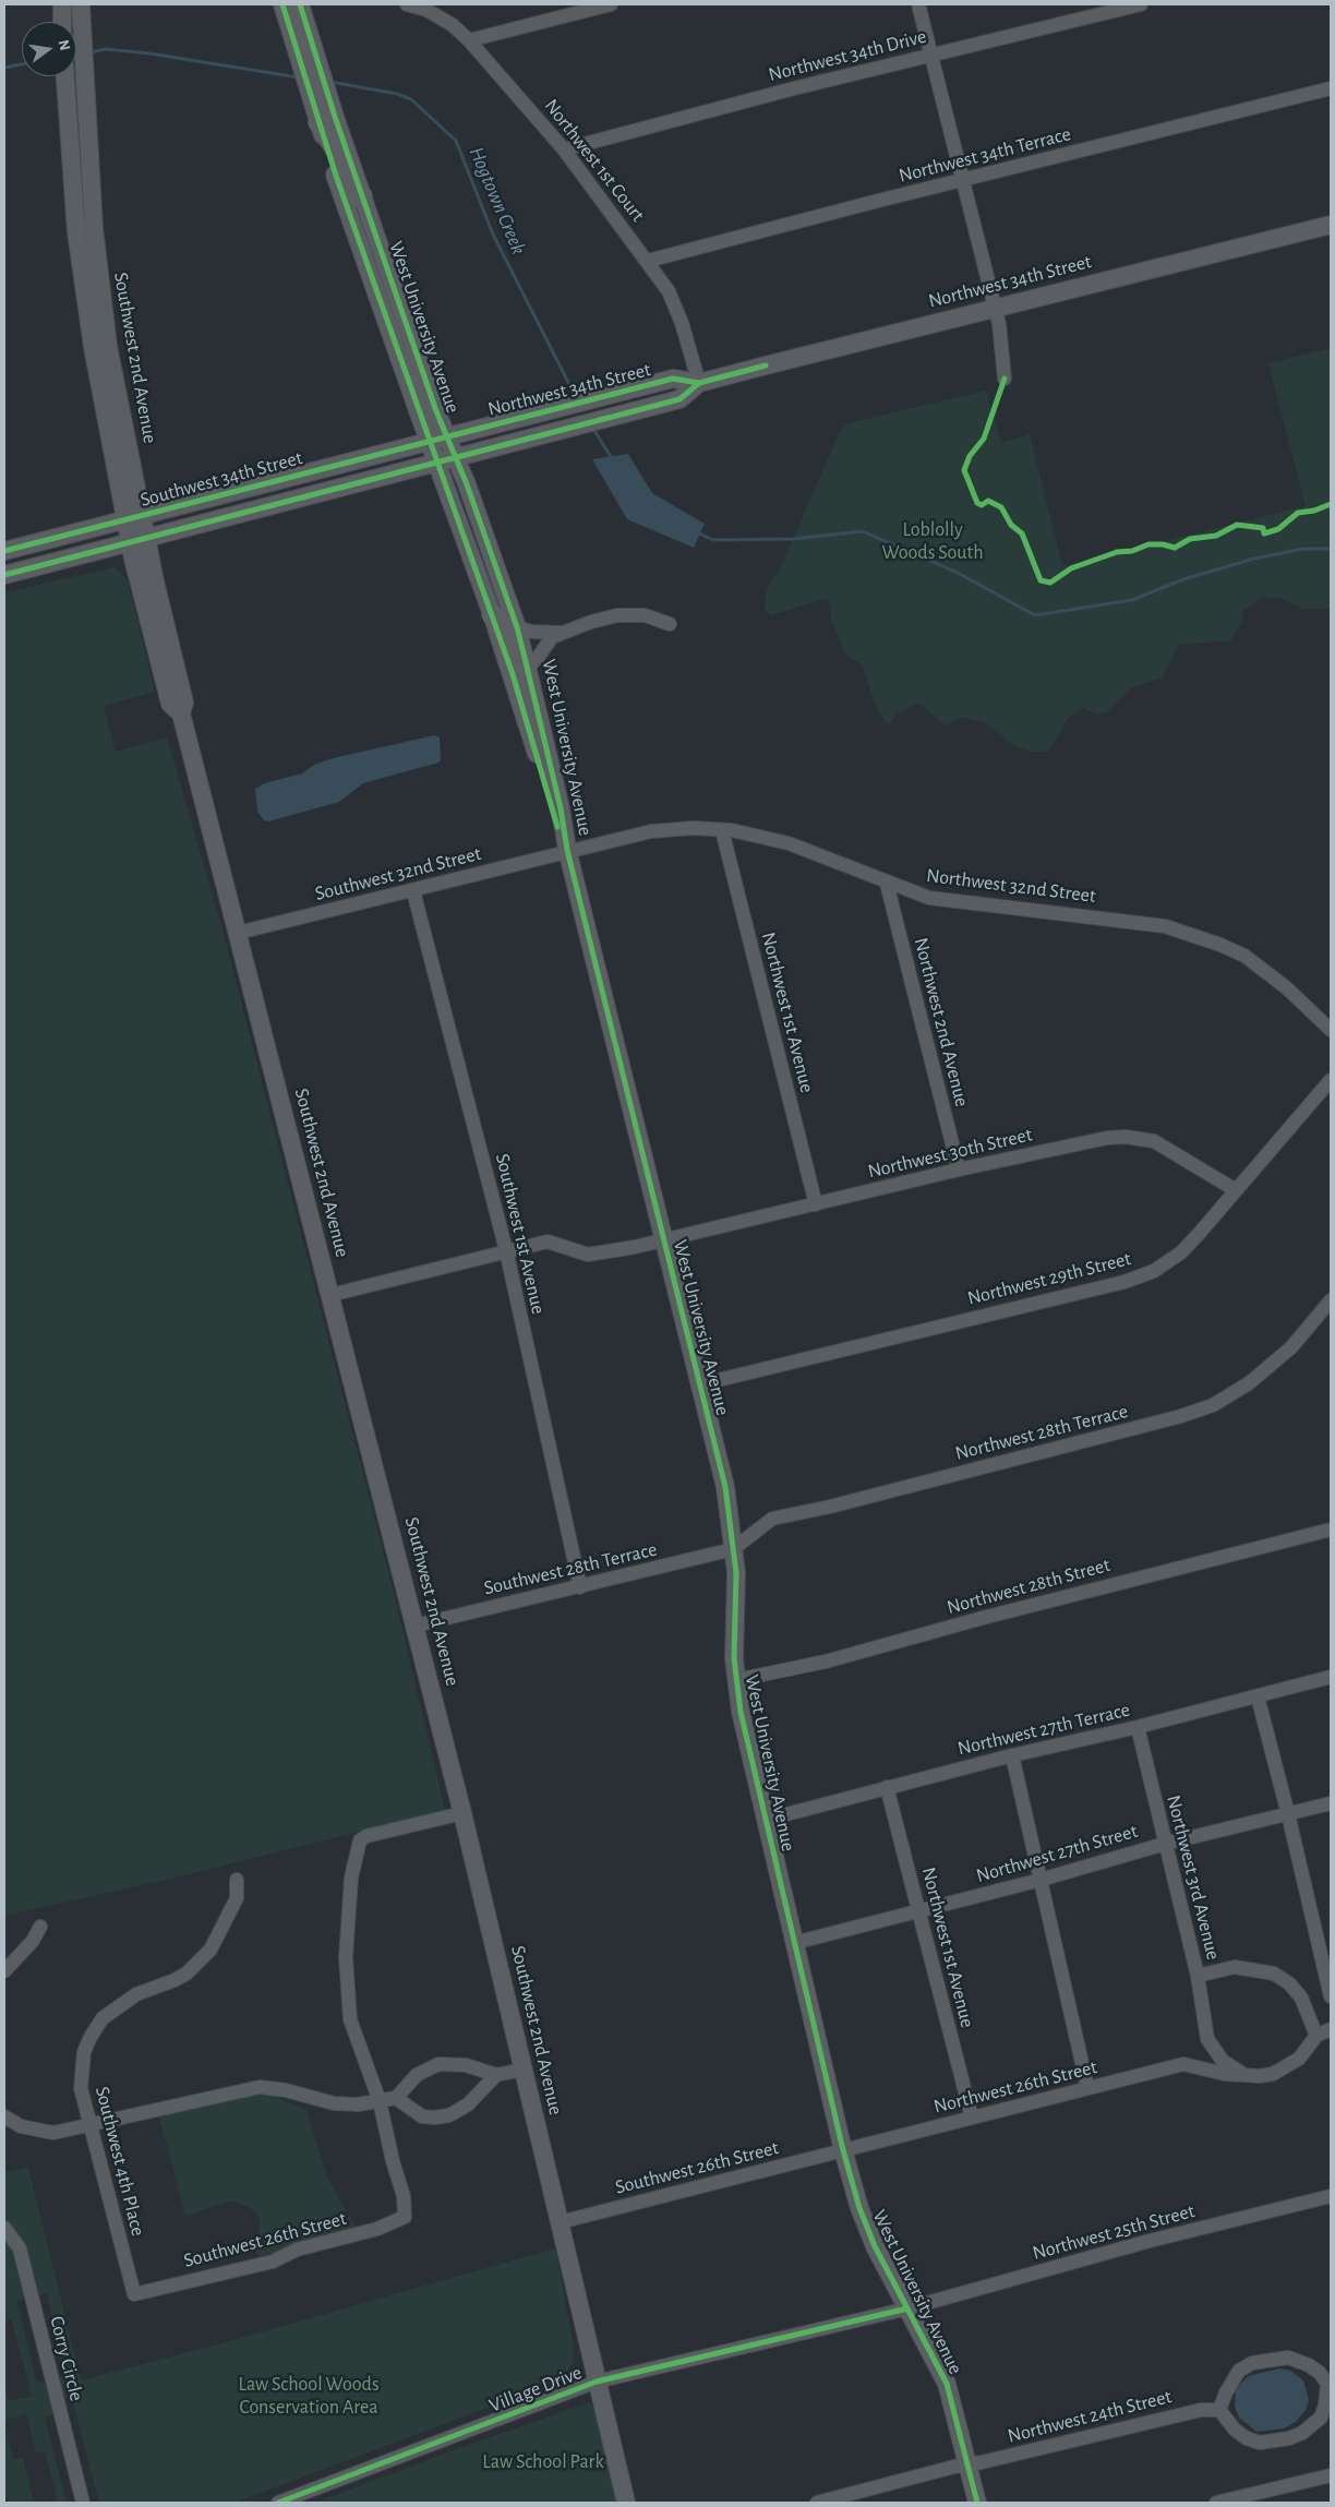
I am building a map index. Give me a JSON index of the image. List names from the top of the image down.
{
  "streets": {
    "main road": [
      "Northwest 34th Street",
      "West University Avenue",
      "Southwest 2nd Avenue",
      "Southwest 34th Street"
    ],
    "street": [
      "Northwest 34th Drive",
      "Northwest 34th Terrace",
      "Northwest 1st Court",
      "Southwest 32nd Street",
      "Northwest 32nd Street",
      "Northwest 1st Avenue",
      "Northwest 2nd Avenue",
      "Northwest 30th Street",
      "Southwest 1st Avenue",
      "Northwest 29th Street",
      "Northwest 28th Terrace",
      "Southwest 28th Terrace",
      "Northwest 28th Street",
      "Northwest 27th Terrace",
      "Northwest 27th Street",
      "Northwest 3rd Avenue",
      "Northwest 26th Street",
      "Southwest 4th Place",
      "Southwest 26th Street",
      "Northwest 25th Street",
      "Corry Circle",
      "Village Drive",
      "Northwest 24th Street"
    ]
  },
  "crossings": [
    ["Northwest 34th Drive", "Northwest 1st Court"],
    ["Northwest 34th Terrace", "Northwest 1st Court"],
    ["Northwest 1st Court", "Northwest 34th Street"],
    ["Northwest 34th Street", "West University Avenue"],
    ["Northwest 34th Street", "Southwest 34th Street"],
    ["West University Avenue", "Southwest 34th Street"],
    ["West University Avenue", "Southwest 32nd Street"],
    ["West University Avenue", "Northwest 32nd Street"],
    ["West University Avenue", "Northwest 30th Street"],
    ["West University Avenue", "Northwest 29th Street"],
    ["West University Avenue", "Northwest 28th Terrace"],
    ["West University Avenue", "Southwest 28th Terrace"],
    ["West University Avenue", "Northwest 28th Street"],
    ["West University Avenue", "Northwest 27th Terrace"],
    ["West University Avenue", "Northwest 27th Street"],
    ["West University Avenue", "Northwest 26th Street"],
    ["West University Avenue", "Southwest 26th Street"],
    ["West University Avenue", "Northwest 25th Street"],
    ["West University Avenue", "Village Drive"],
    ["West University Avenue", "Northwest 24th Street"],
    ["Southwest 2nd Avenue", "Southwest 34th Street"],
    ["Southwest 2nd Avenue", "Southwest 32nd Street"],
    ["Southwest 2nd Avenue", "Northwest 30th Street"],
    ["Southwest 2nd Avenue", "Southwest 28th Terrace"],
    ["Southwest 2nd Avenue", "Southwest 26th Street"],
    ["Southwest 2nd Avenue", "Village Drive"],
    ["Southwest 32nd Street", "Northwest 32nd Street"],
    ["Southwest 32nd Street", "Southwest 1st Avenue"],
    ["Northwest 32nd Street", "Northwest 1st Avenue"],
    ["Northwest 32nd Street", "Northwest 2nd Avenue"],
    ["Northwest 1st Avenue", "Northwest 30th Street"],
    ["Northwest 1st Avenue", "Northwest 27th Terrace"],
    ["Northwest 1st Avenue", "Northwest 27th Street"],
    ["Northwest 1st Avenue", "Northwest 26th Street"],
    ["Northwest 2nd Avenue", "Northwest 30th Street"],
    ["Northwest 30th Street", "Southwest 1st Avenue"],
    ["Northwest 30th Street", "Northwest 29th Street"],
    ["Southwest 1st Avenue", "Southwest 28th Terrace"],
    ["Northwest 28th Terrace", "Southwest 28th Terrace"],
    ["Northwest 27th Terrace", "Northwest 3rd Avenue"],
    ["Northwest 27th Street", "Northwest 3rd Avenue"],
    ["Northwest 3rd Avenue", "Northwest 26th Street"],
    ["Northwest 26th Street", "Southwest 26th Street"],
    ["Southwest 4th Place", "Southwest 26th Street"],
    ["Northwest 25th Street", "Village Drive"]
  ],
  "water": ["Hogtown Creek"],
  "parks": ["Loblolly Woods South", "Law School Woods Conservation Area", "Law School Park"],
  "north": "right"
}
